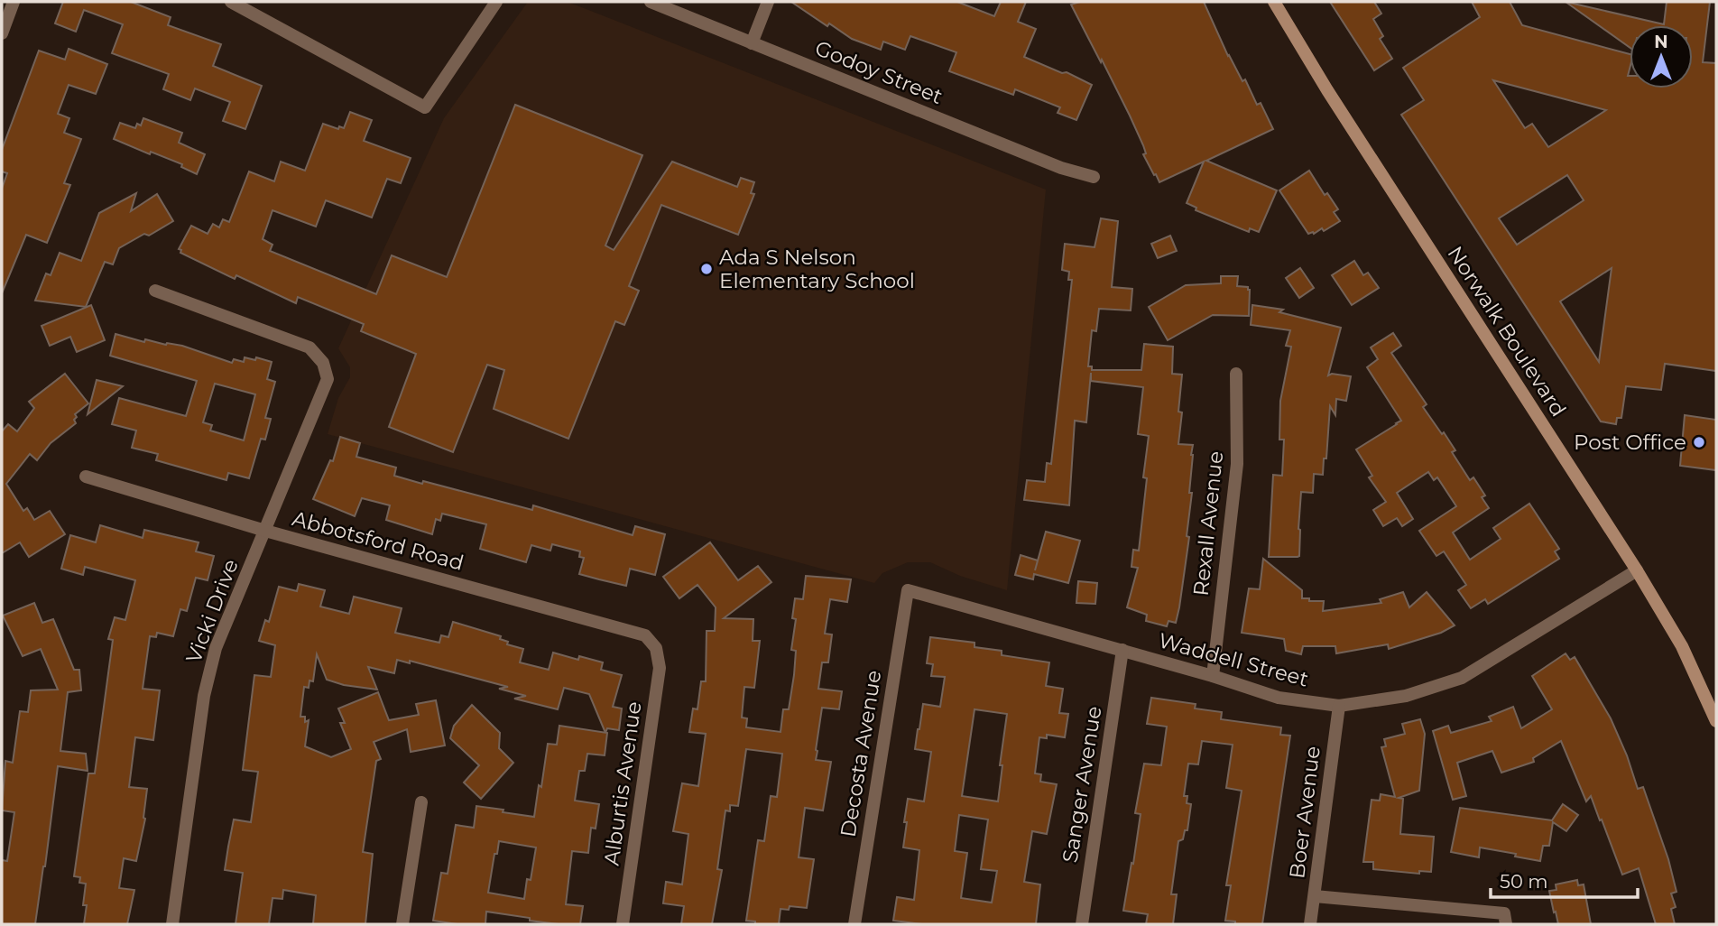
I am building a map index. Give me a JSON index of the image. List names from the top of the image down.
{
  "streets": {
    "main road": ["Norwalk Boulevard"],
    "street": [
      "Godoy Street",
      "Rexall Avenue",
      "Abbotsford Road",
      "Vicki Drive",
      "Waddell Street",
      "Decosta Avenue",
      "Alburtis Avenue",
      "Sanger Avenue",
      "Boer Avenue"
    ]
  },
  "crossings": [
    ["Norwalk Boulevard", "Waddell Street"],
    ["Rexall Avenue", "Waddell Street"],
    ["Abbotsford Road", "Vicki Drive"],
    ["Abbotsford Road", "Alburtis Avenue"],
    ["Waddell Street", "Decosta Avenue"],
    ["Waddell Street", "Sanger Avenue"],
    ["Waddell Street", "Boer Avenue"]
  ],
  "places": ["Ada S Nelson Elementary School", "Post Office"],
  "scale_bar": "50 m",
  "north": "top"
}
